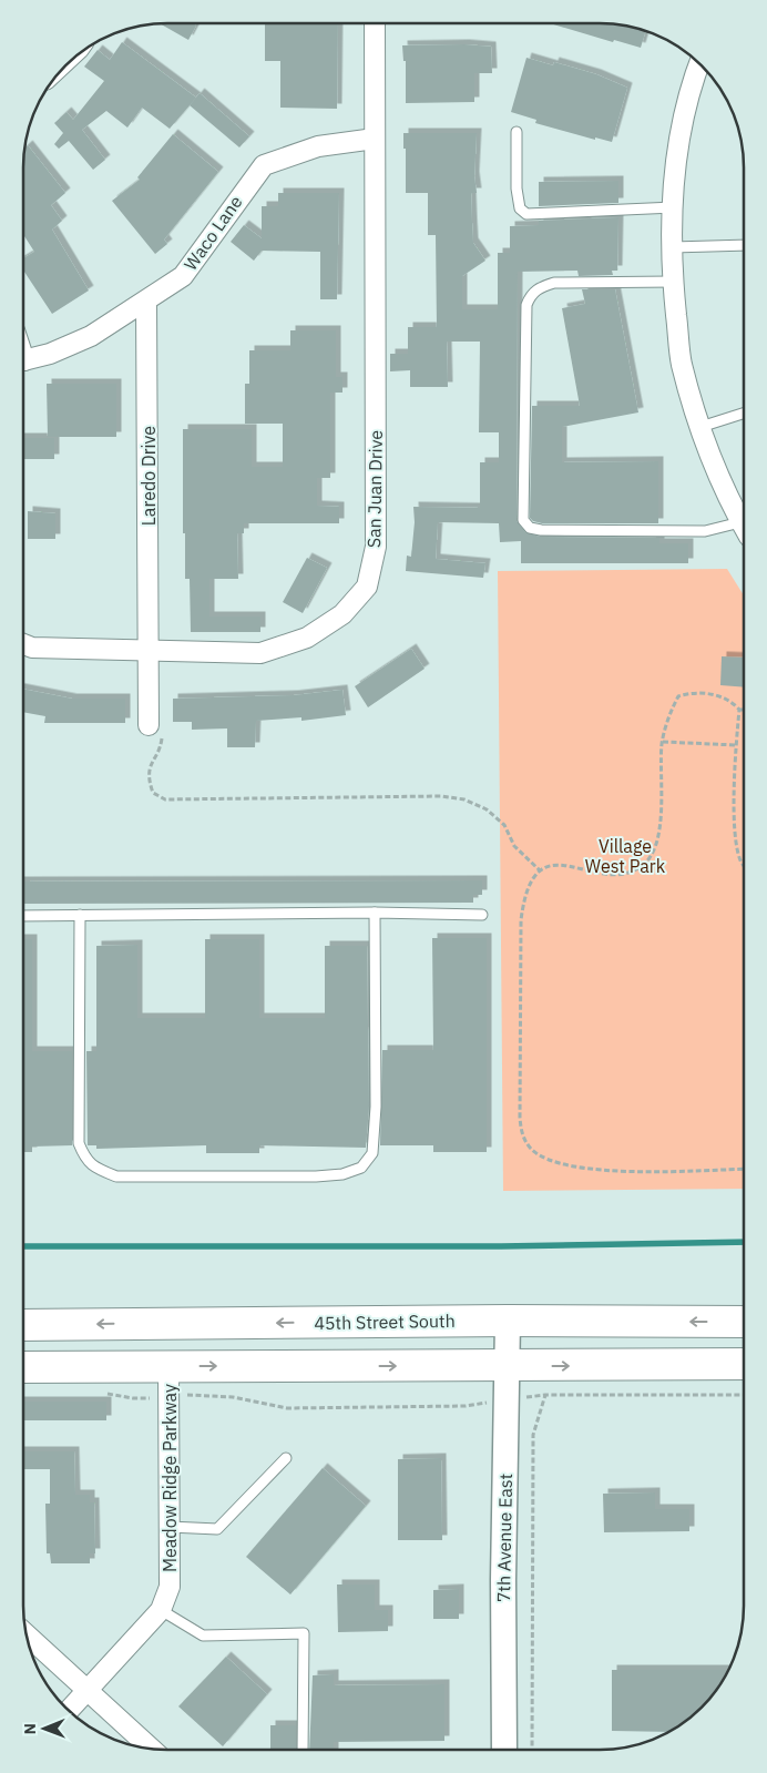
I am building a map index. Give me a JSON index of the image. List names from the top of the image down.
{
  "streets": {
    "main road": ["45th Street South"],
    "street": [
      "Waco Lane",
      "Laredo Drive",
      "San Juan Drive",
      "Meadow Ridge Parkway",
      "7th Avenue East"
    ]
  },
  "crossings": [
    ["Waco Lane", "Laredo Drive"],
    ["Waco Lane", "San Juan Drive"],
    ["Laredo Drive", "San Juan Drive"],
    ["45th Street South", "7th Avenue East"]
  ],
  "parks": ["Village West Park"],
  "north": "left"
}
